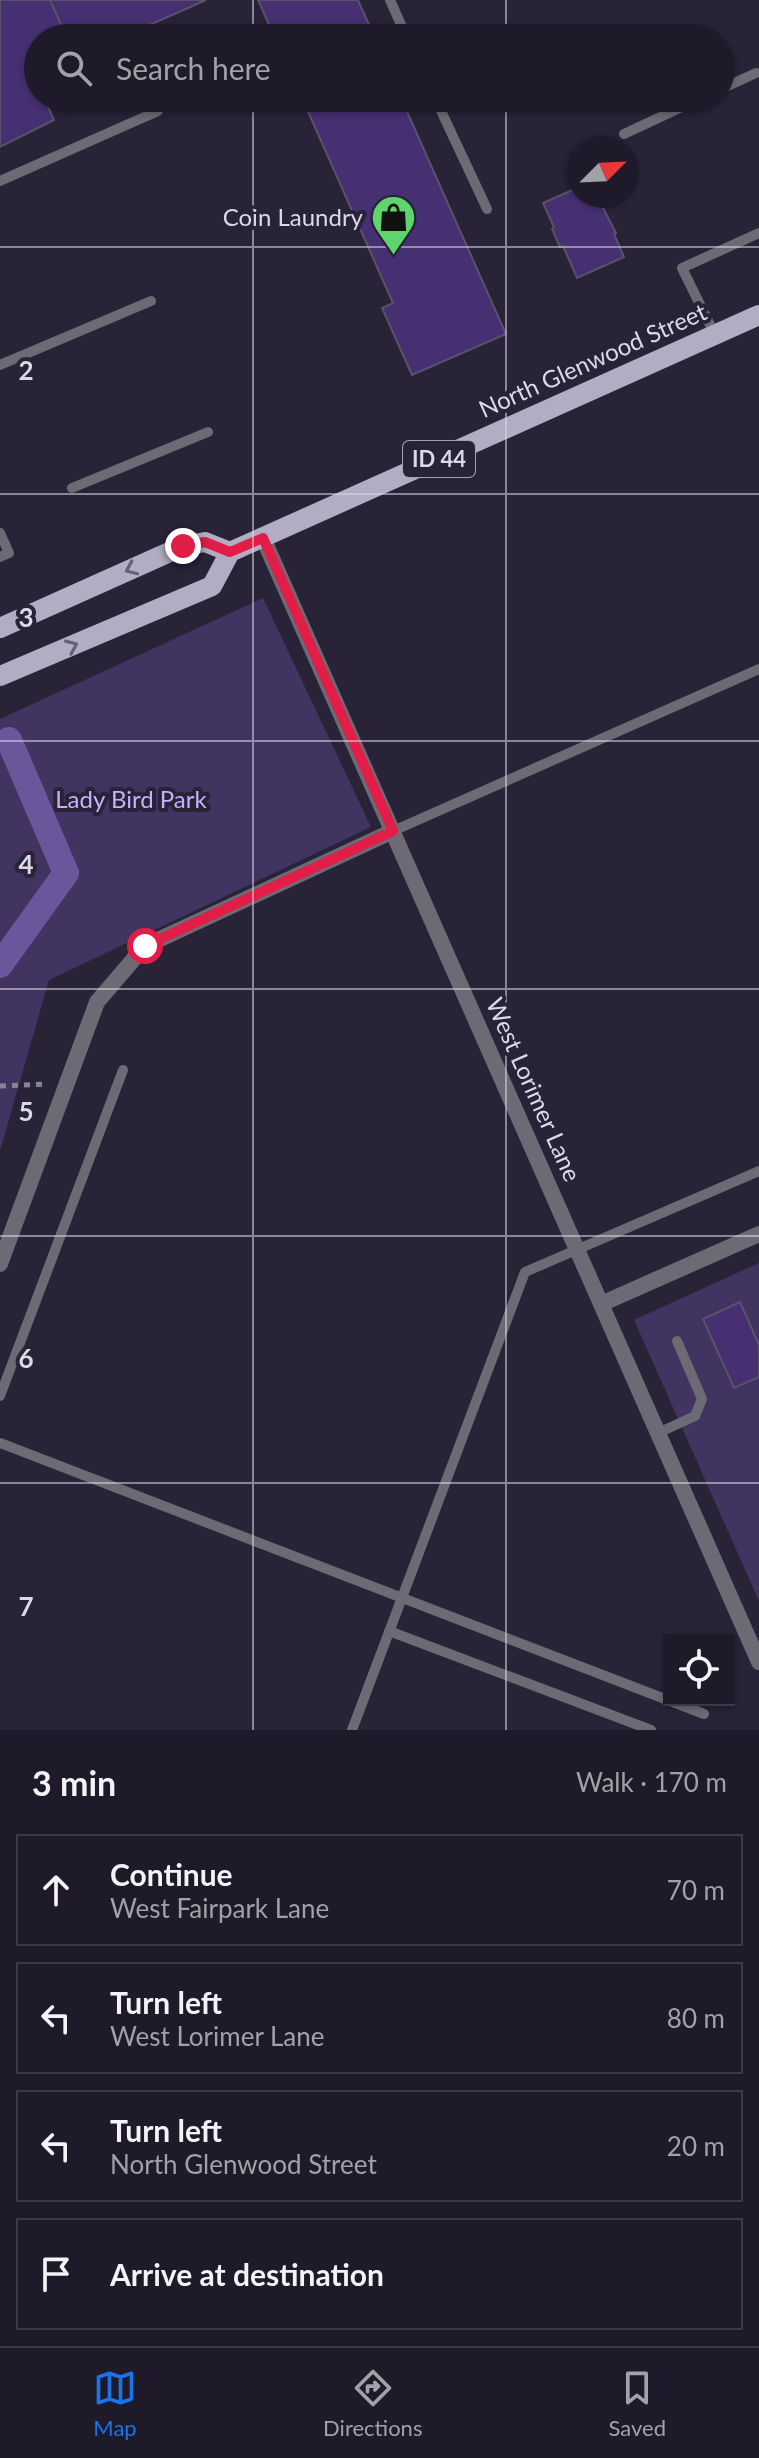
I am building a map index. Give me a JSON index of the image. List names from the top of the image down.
{
  "streets": {
    "main road": ["North Glenwood Street", "ID 44"],
    "street": ["West Lorimer Lane"]
  },
  "crossings": [
    ["North Glenwood Street", "West Lorimer Lane"]
  ],
  "parks": ["Lady Bird Park"],
  "places": {
    "shop": ["Coin Laundry"]
  },
  "north": "top right",
  "page": {
    "search": "Search here",
    "heading": ["3 min", "Walk · 170 m"],
    "list": [
      ["Continue", "West Fairpark Lane", "70 m"],
      ["Turn left", "West Lorimer Lane", "80 m"],
      ["Turn left", "North Glenwood Street", "20 m"],
      "Arrive at destination"
    ],
    "nav": ["Map", "Directions", "Saved"]
  },
  "grid": {
    "rows": [
      "2",
      "3",
      "4",
      "5",
      "6",
      "7"
    ]
  }
}
